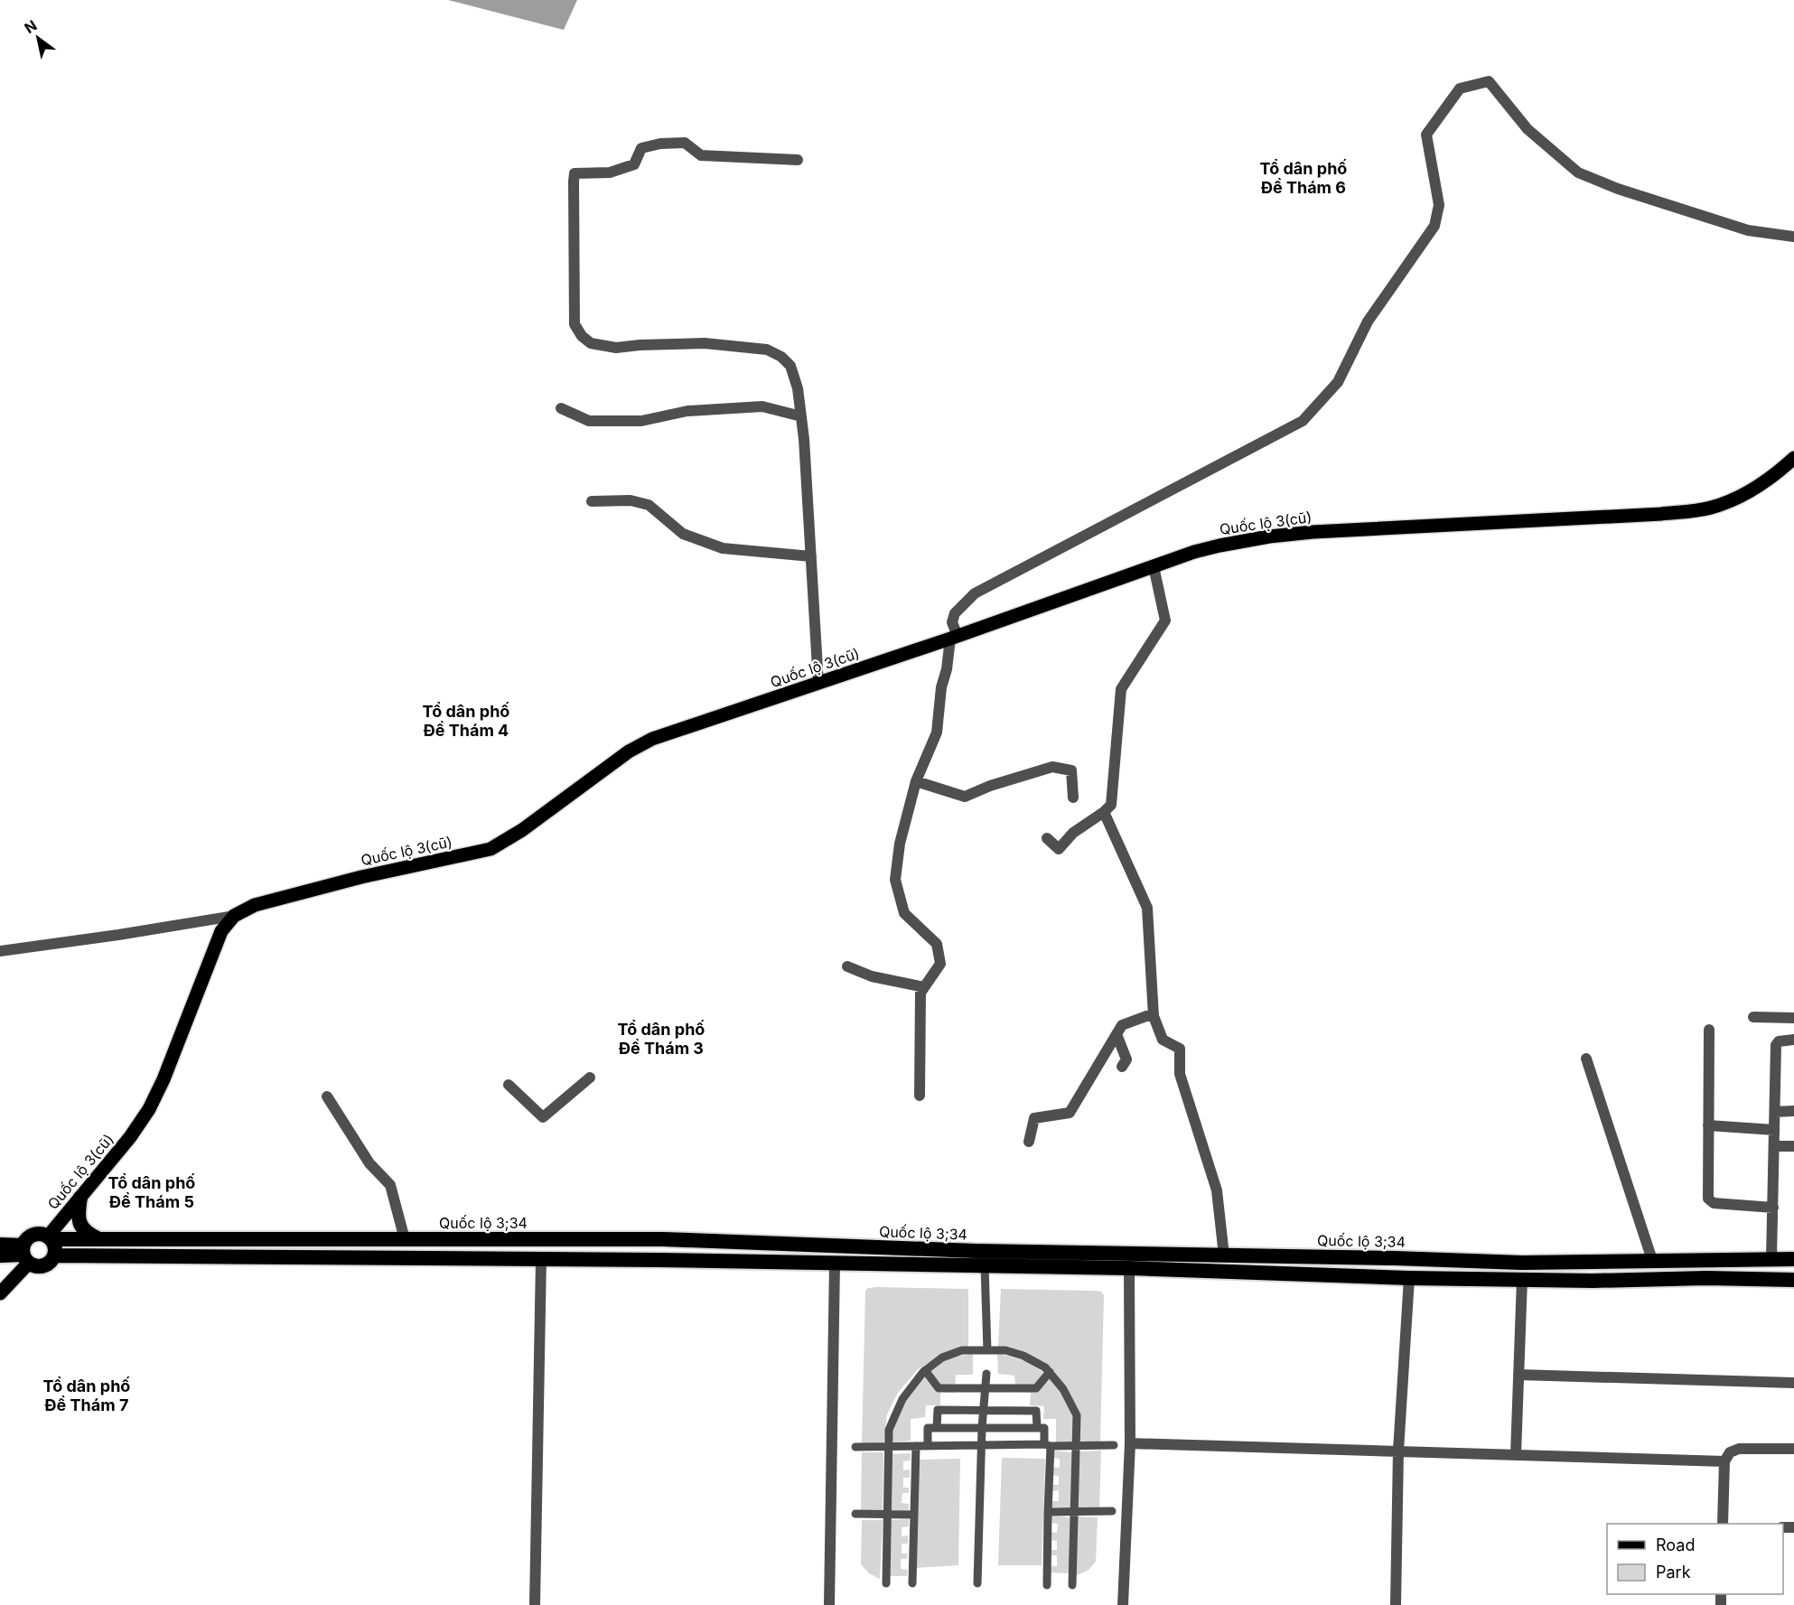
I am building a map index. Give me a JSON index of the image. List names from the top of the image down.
{
  "streets": {
    "highway": ["Quốc lộ 3;34"],
    "main road": ["Quốc lộ 3(cũ)"]
  },
  "crossings": [
    ["Quốc lộ 3(cũ)", "Quốc lộ 3;34"]
  ],
  "districts": [
    "Tổ dân phố Đề Thám 6",
    "Tổ dân phố Đề Thám 4",
    "Tổ dân phố Đề Thám 3",
    "Tổ dân phố Đề Thám 5",
    "Tổ dân phố Đề Thám 7"
  ],
  "legend": ["Road", "Park"],
  "north": "top left"
}
